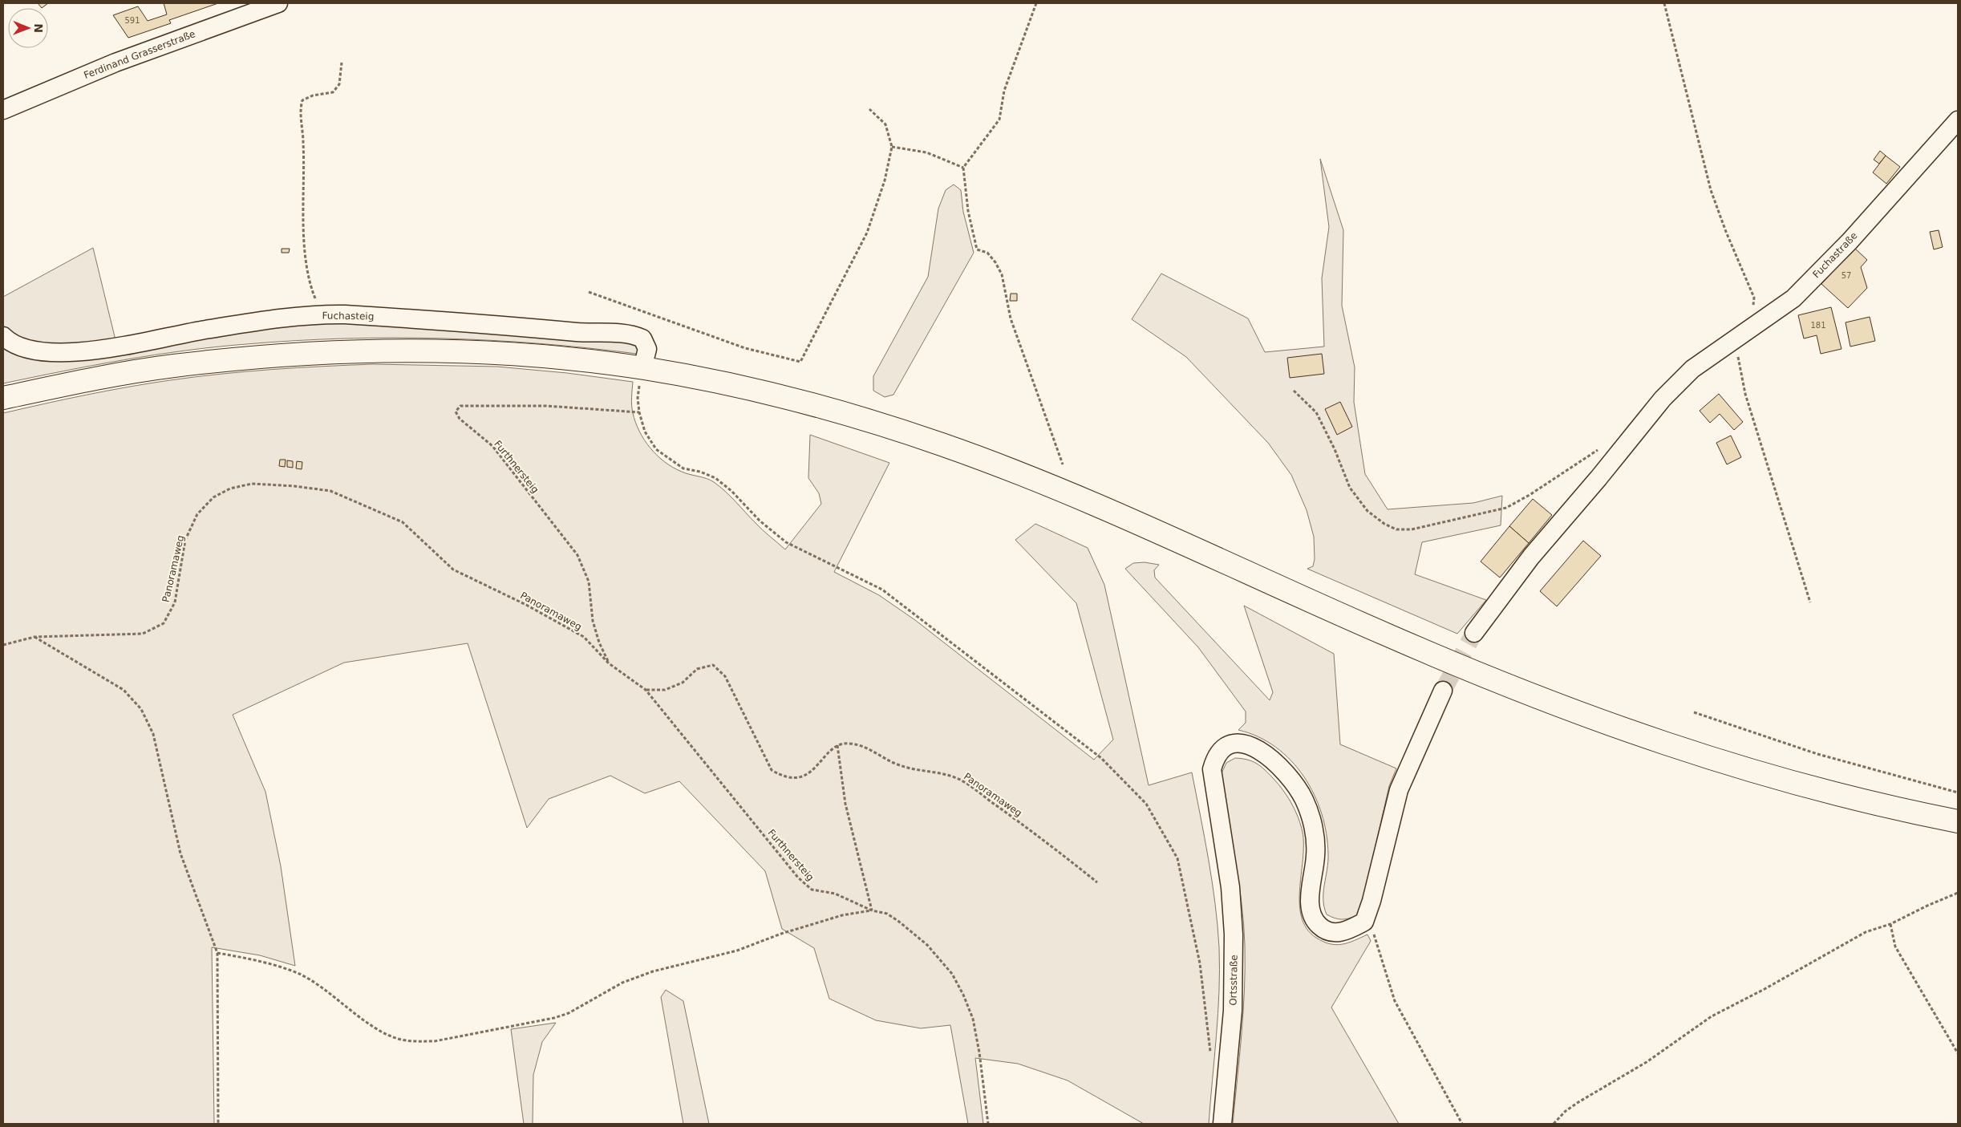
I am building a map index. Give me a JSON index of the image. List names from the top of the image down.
{
  "streets": {
    "street": [
      "Ferdinand Grasserstraße",
      "Fuchastraße",
      "Fuchasteig",
      "Ortsstraße"
    ],
    "path": ["Furthnersteig", "Panoramaweg"]
  },
  "crossings": [
    ["Furthnersteig", "Panoramaweg"]
  ],
  "house_numbers": ["591", "57", "181"],
  "north": "right"
}
